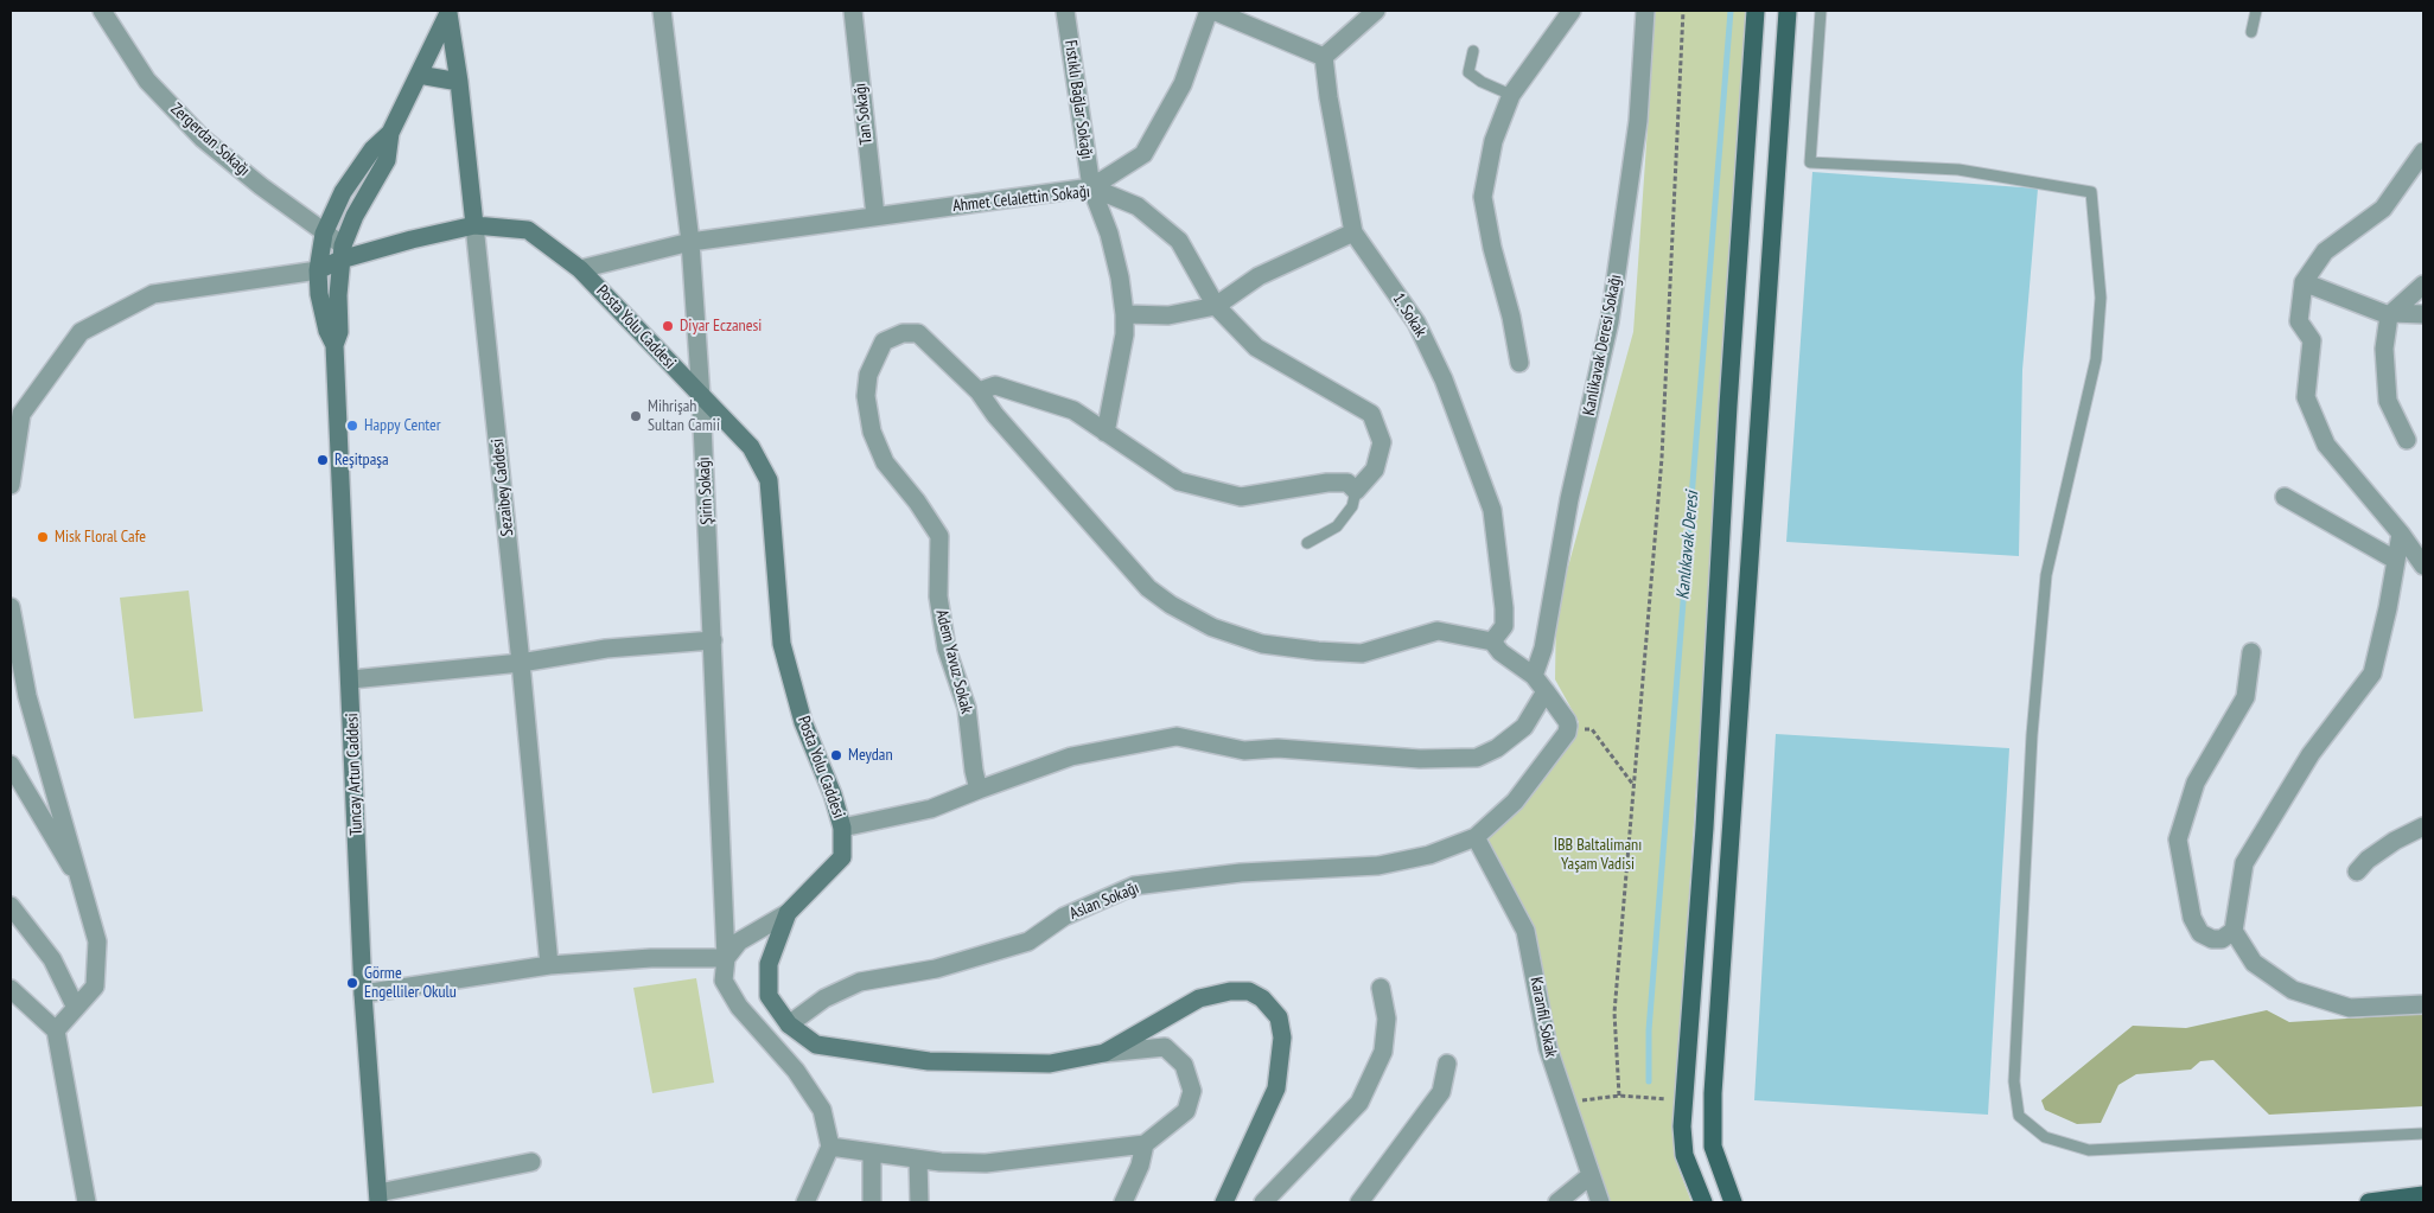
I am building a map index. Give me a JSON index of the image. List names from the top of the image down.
{
  "streets": {
    "street": [
      "Fıstıklı Bağlar Sokağı",
      "Tan Sokağı",
      "Zergerdan Sokağı",
      "Ahmet Celalettin Sokağı",
      "1. Sokak",
      "Posta Yolu Caddesi",
      "Kanlikavak Deresi Sokağı",
      "Sezaibey Caddesi",
      "Şirin Sokağı",
      "Adem Yavuz Sokak",
      "Tuncay Artun Caddesi",
      "Aslan Sokağı",
      "Karanfil Sokak"
    ]
  },
  "crossings": [
    ["Fıstıklı Bağlar Sokağı", "Ahmet Celalettin Sokağı"],
    ["Tan Sokağı", "Ahmet Celalettin Sokağı"],
    ["Zergerdan Sokağı", "Posta Yolu Caddesi"],
    ["Ahmet Celalettin Sokağı", "Posta Yolu Caddesi"],
    ["Ahmet Celalettin Sokağı", "Şirin Sokağı"],
    ["1. Sokak", "Adem Yavuz Sokak"],
    ["Posta Yolu Caddesi", "Sezaibey Caddesi"],
    ["Posta Yolu Caddesi", "Şirin Sokağı"],
    ["Posta Yolu Caddesi", "Aslan Sokağı"],
    ["Aslan Sokağı", "Karanfil Sokak"]
  ],
  "water": ["Kanlıkavak Deresi"],
  "parks": ["İBB Baltalimanı Yaşam Vadisi"],
  "places": [
    "Diyar Eczanesi",
    "Mihrişah Sultan Camii",
    "Happy Center",
    "Reşitpaşa",
    "Misk Floral Cafe",
    "Meydan",
    "Görme Engelliler Okulu"
  ]
}
